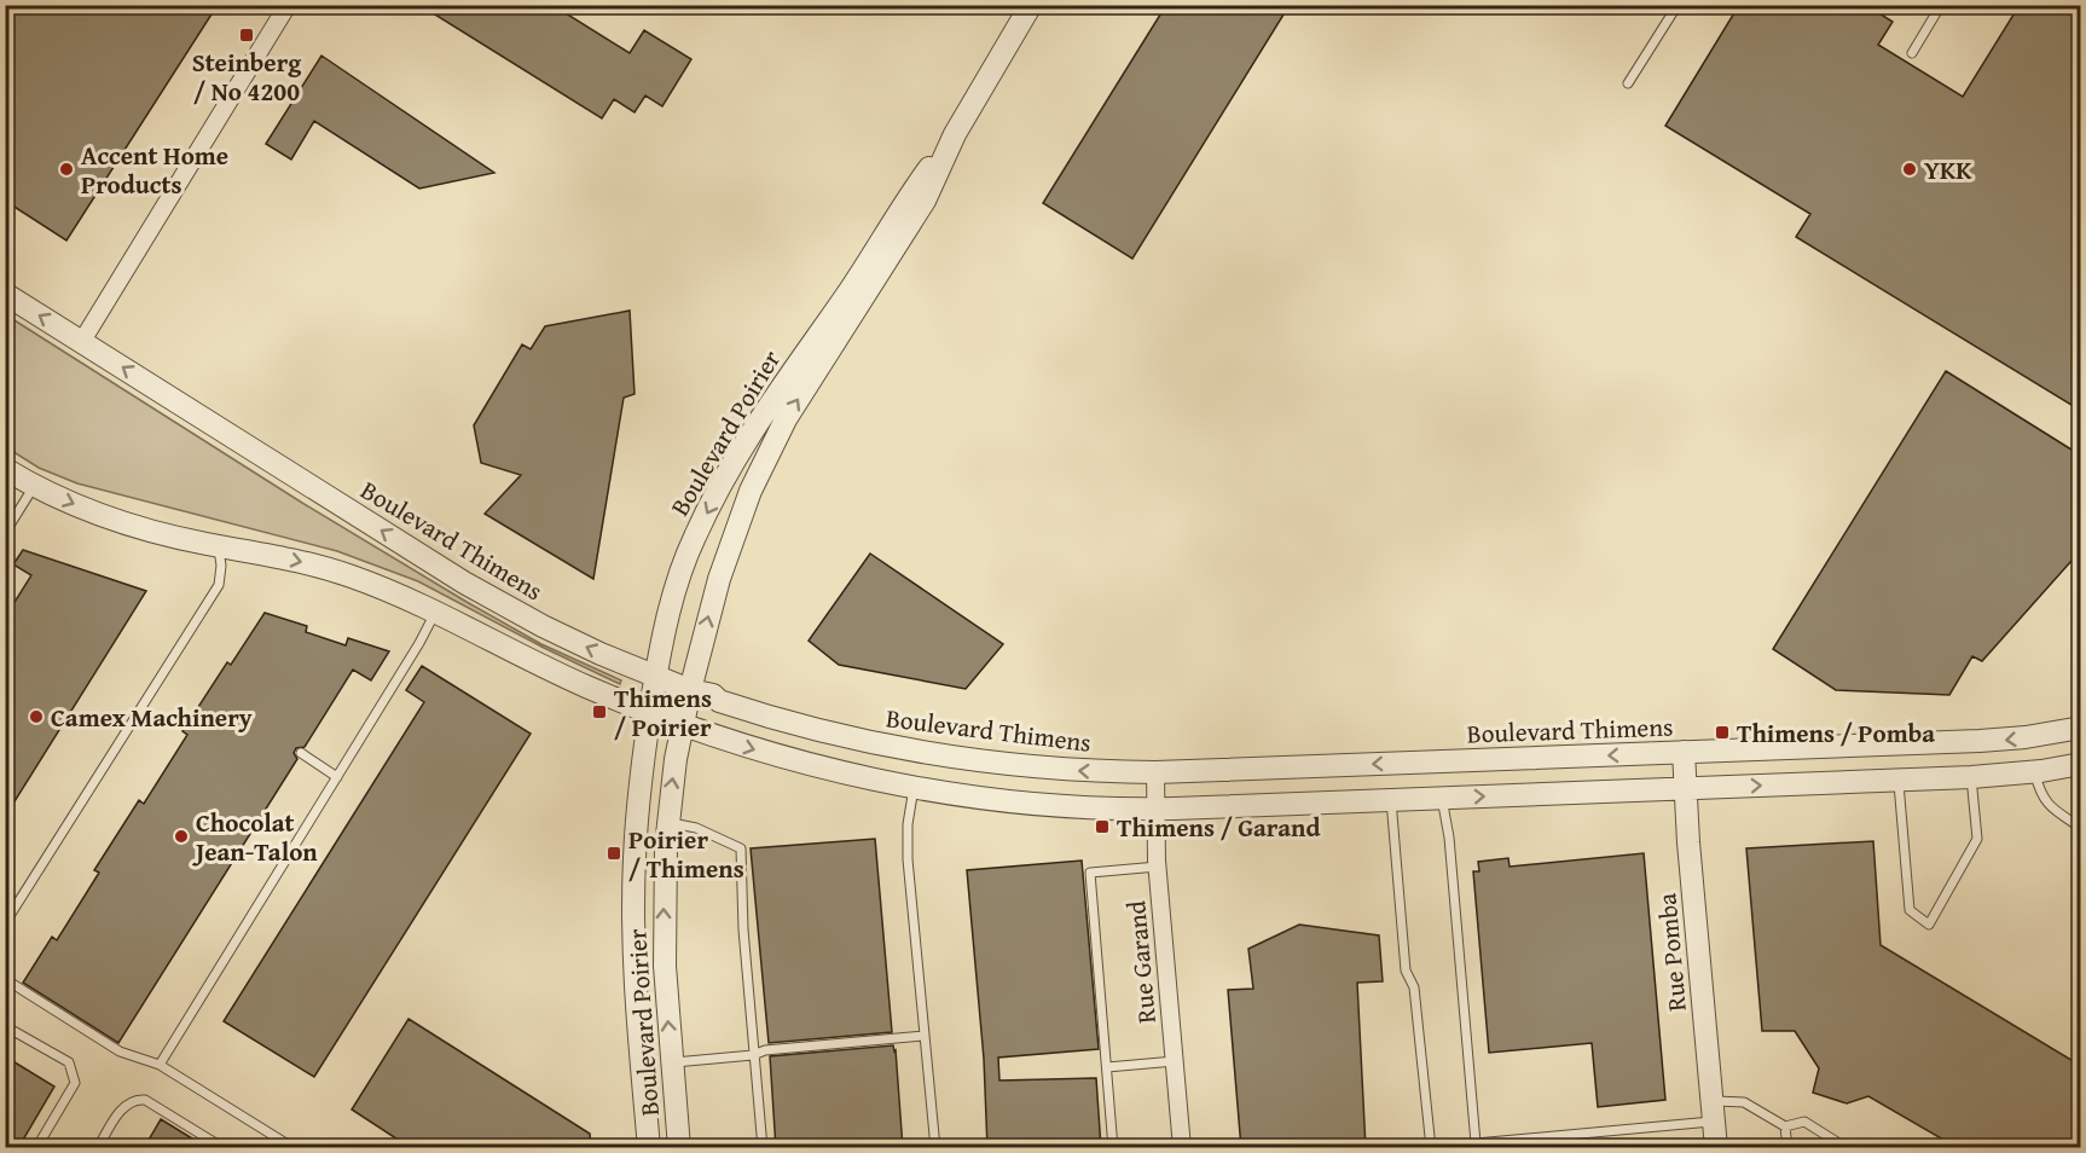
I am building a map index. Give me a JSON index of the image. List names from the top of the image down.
{
  "streets": {
    "street": [
      "Boulevard Poirier",
      "Boulevard Thimens",
      "Rue Pomba",
      "Rue Garand"
    ]
  },
  "crossings": [
    ["Boulevard Poirier", "Boulevard Thimens"],
    ["Boulevard Thimens", "Rue Pomba"],
    ["Boulevard Thimens", "Rue Garand"]
  ],
  "places": {
    "transit": [
      "Steinberg / No 4200",
      "Thimens / Poirier",
      "Thimens / Pomba",
      "Thimens / Garand",
      "Poirier / Thimens"
    ],
    "other": [
      "Accent Home Products",
      "YKK",
      "Camex Machinery",
      "Chocolat Jean-Talon"
    ]
  }
}
